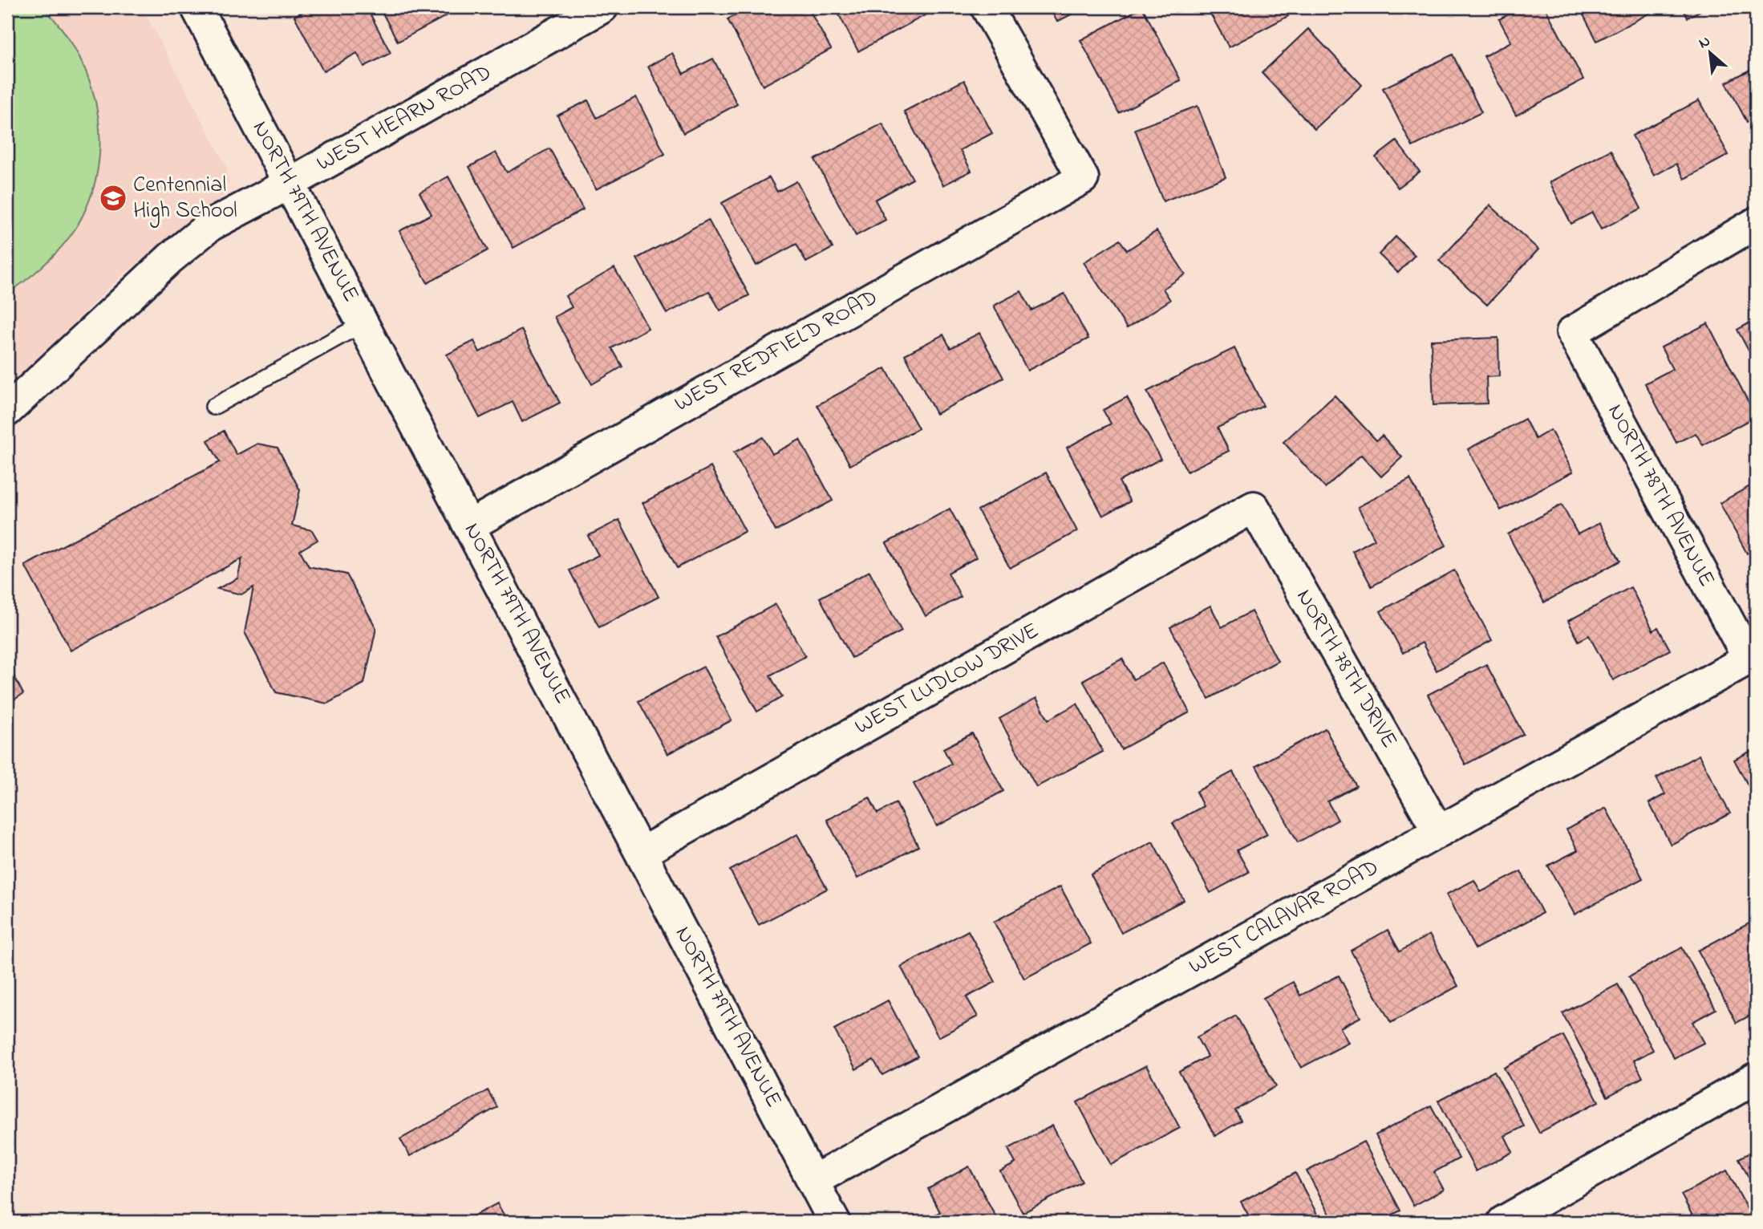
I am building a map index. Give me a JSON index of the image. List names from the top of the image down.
{
  "streets": {
    "street": [
      "WEST HEARN ROAD",
      "NORTH 79TH AVENUE",
      "WEST REDFIELD ROAD",
      "NORTH 78TH AVENUE",
      "NORTH 78TH DRIVE",
      "WEST LUDLOW DRIVE",
      "WEST CALAVAR ROAD"
    ]
  },
  "crossings": [
    ["WEST HEARN ROAD", "NORTH 79TH AVENUE"],
    ["NORTH 79TH AVENUE", "WEST REDFIELD ROAD"],
    ["NORTH 79TH AVENUE", "WEST LUDLOW DRIVE"],
    ["NORTH 79TH AVENUE", "WEST CALAVAR ROAD"],
    ["NORTH 78TH AVENUE", "WEST CALAVAR ROAD"],
    ["NORTH 78TH DRIVE", "WEST LUDLOW DRIVE"],
    ["NORTH 78TH DRIVE", "WEST CALAVAR ROAD"]
  ],
  "places": {
    "school or university": ["Centennial High School"]
  },
  "north": "top left"
}
